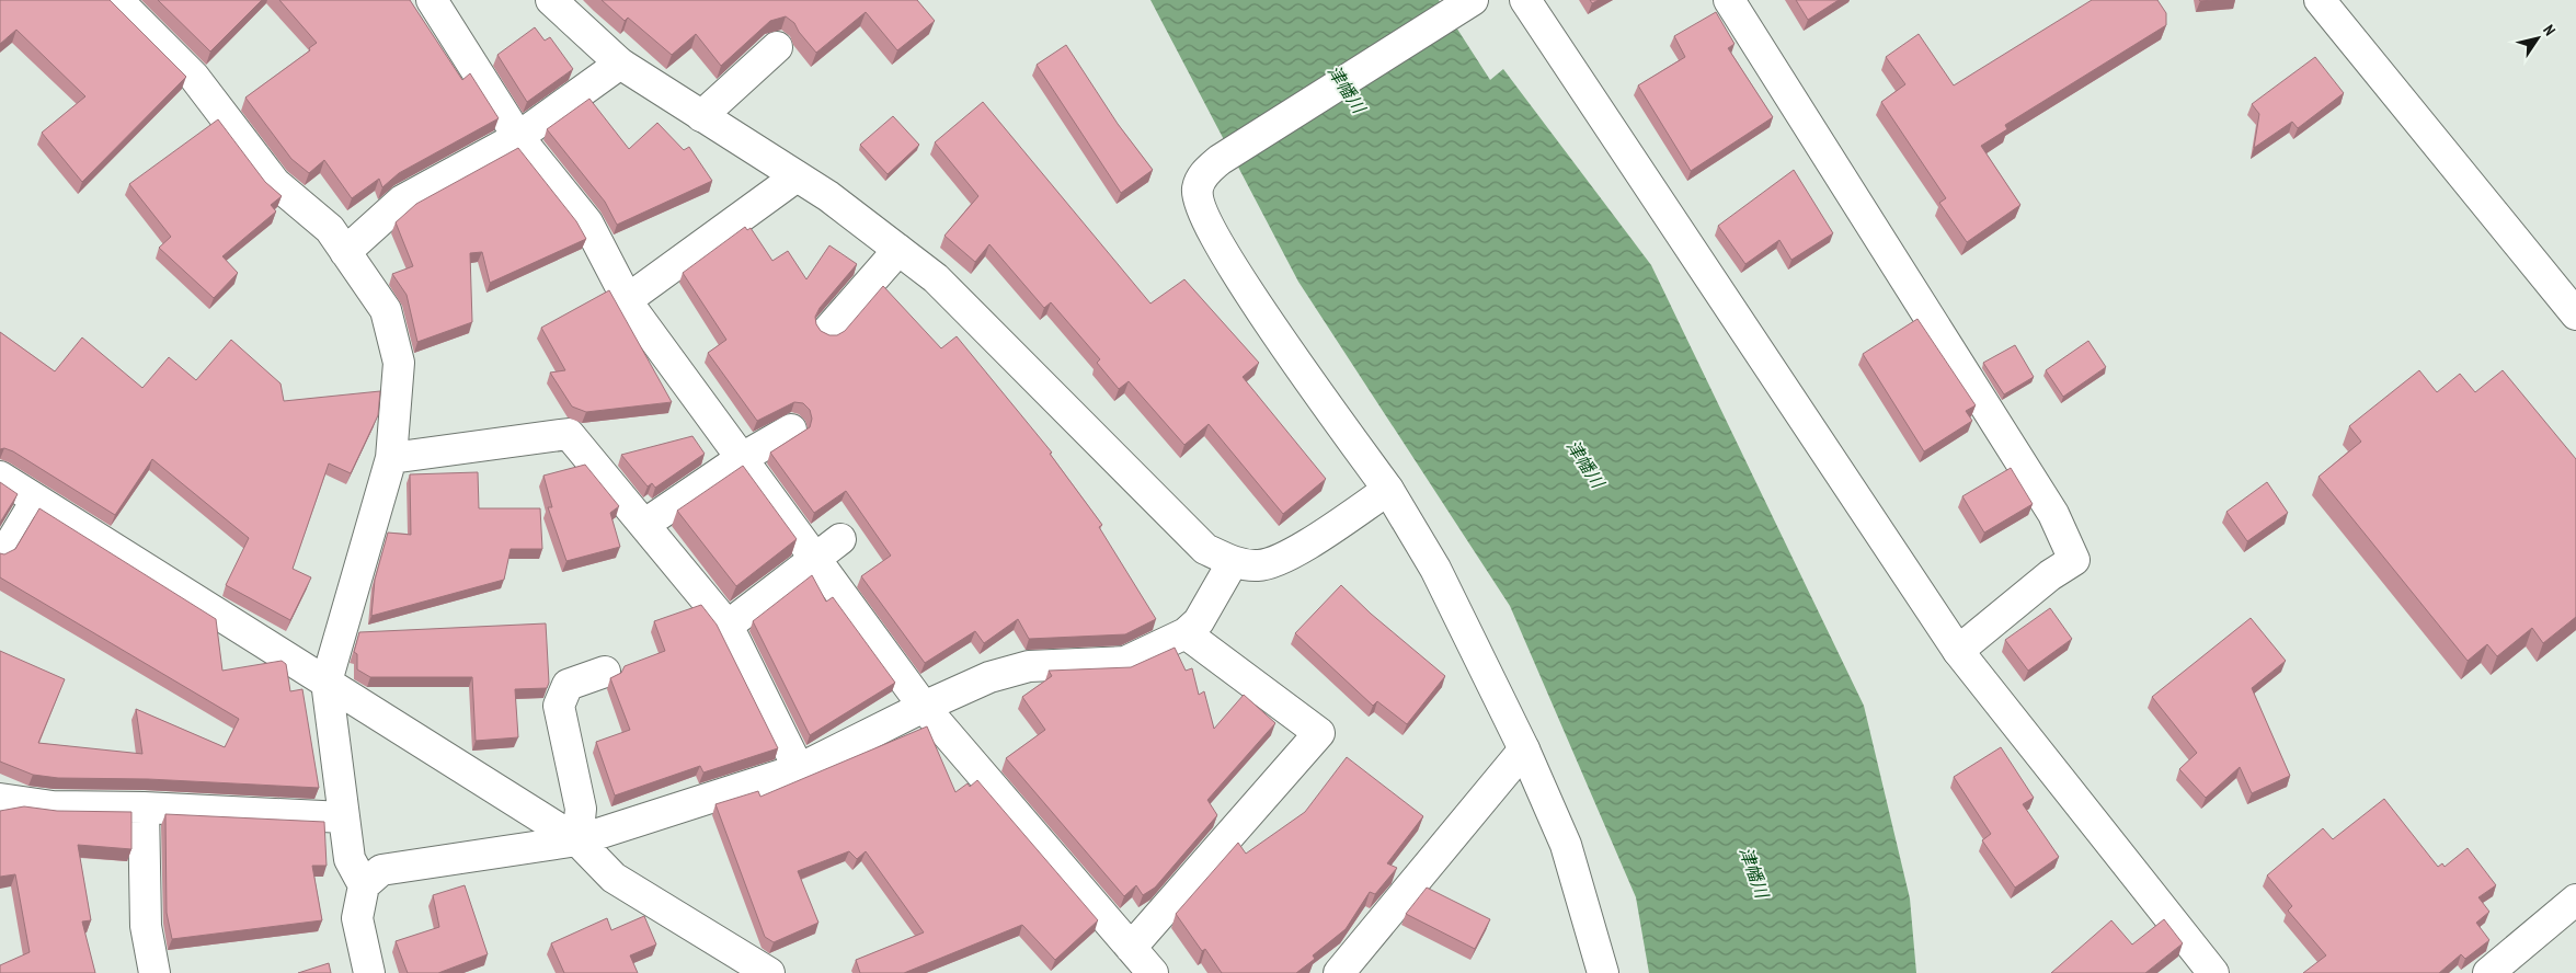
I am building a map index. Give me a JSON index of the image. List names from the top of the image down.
{
  "water": ["津幡川"],
  "north": "top right"
}
